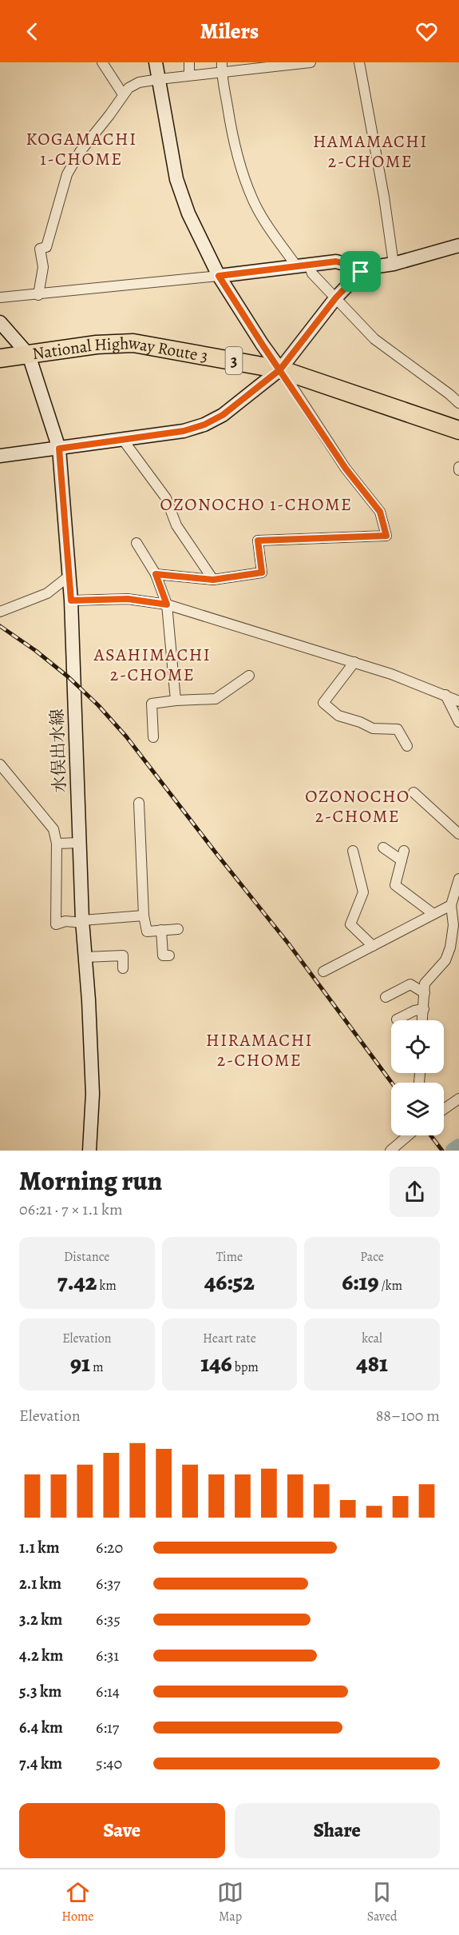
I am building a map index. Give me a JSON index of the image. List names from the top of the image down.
{
  "streets": {
    "highway": ["National Highway Route 3", "3"],
    "street": ["水俣出水線"]
  },
  "crossings": [
    ["National Highway Route 3", "水俣出水線"]
  ],
  "districts": [
    "KOGAMACHI 1-CHOME",
    "HAMAMACHI 2-CHOME",
    "OZONOCHO 1-CHOME",
    "ASAHIMACHI 2-CHOME",
    "OZONOCHO 2-CHOME",
    "HIRAMACHI 2-CHOME"
  ],
  "page": {
    "header": "Milers",
    "heading": ["Morning run", "06:21 · 7 × 1.1 km"],
    "stats": [
      ["Distance", "7.42 km"],
      ["Time", "46:52"],
      ["Pace", "6:19 /km"],
      ["Elevation", "91 m"],
      ["Heart rate", "146 bpm"],
      ["kcal", "481"]
    ],
    "chart": ["Elevation", "88–100 m"],
    "list": [
      {
        "name": "1.1 km",
        "note": "6:20"
      },
      {
        "name": "2.1 km",
        "note": "6:37"
      },
      {
        "name": "3.2 km",
        "note": "6:35"
      },
      {
        "name": "4.2 km",
        "note": "6:31"
      },
      {
        "name": "5.3 km",
        "note": "6:14"
      },
      {
        "name": "6.4 km",
        "note": "6:17"
      },
      {
        "name": "7.4 km",
        "note": "5:40"
      }
    ],
    "buttons": ["Save", "Share"],
    "tabs": ["Home", "Map", "Saved"]
  }
}
